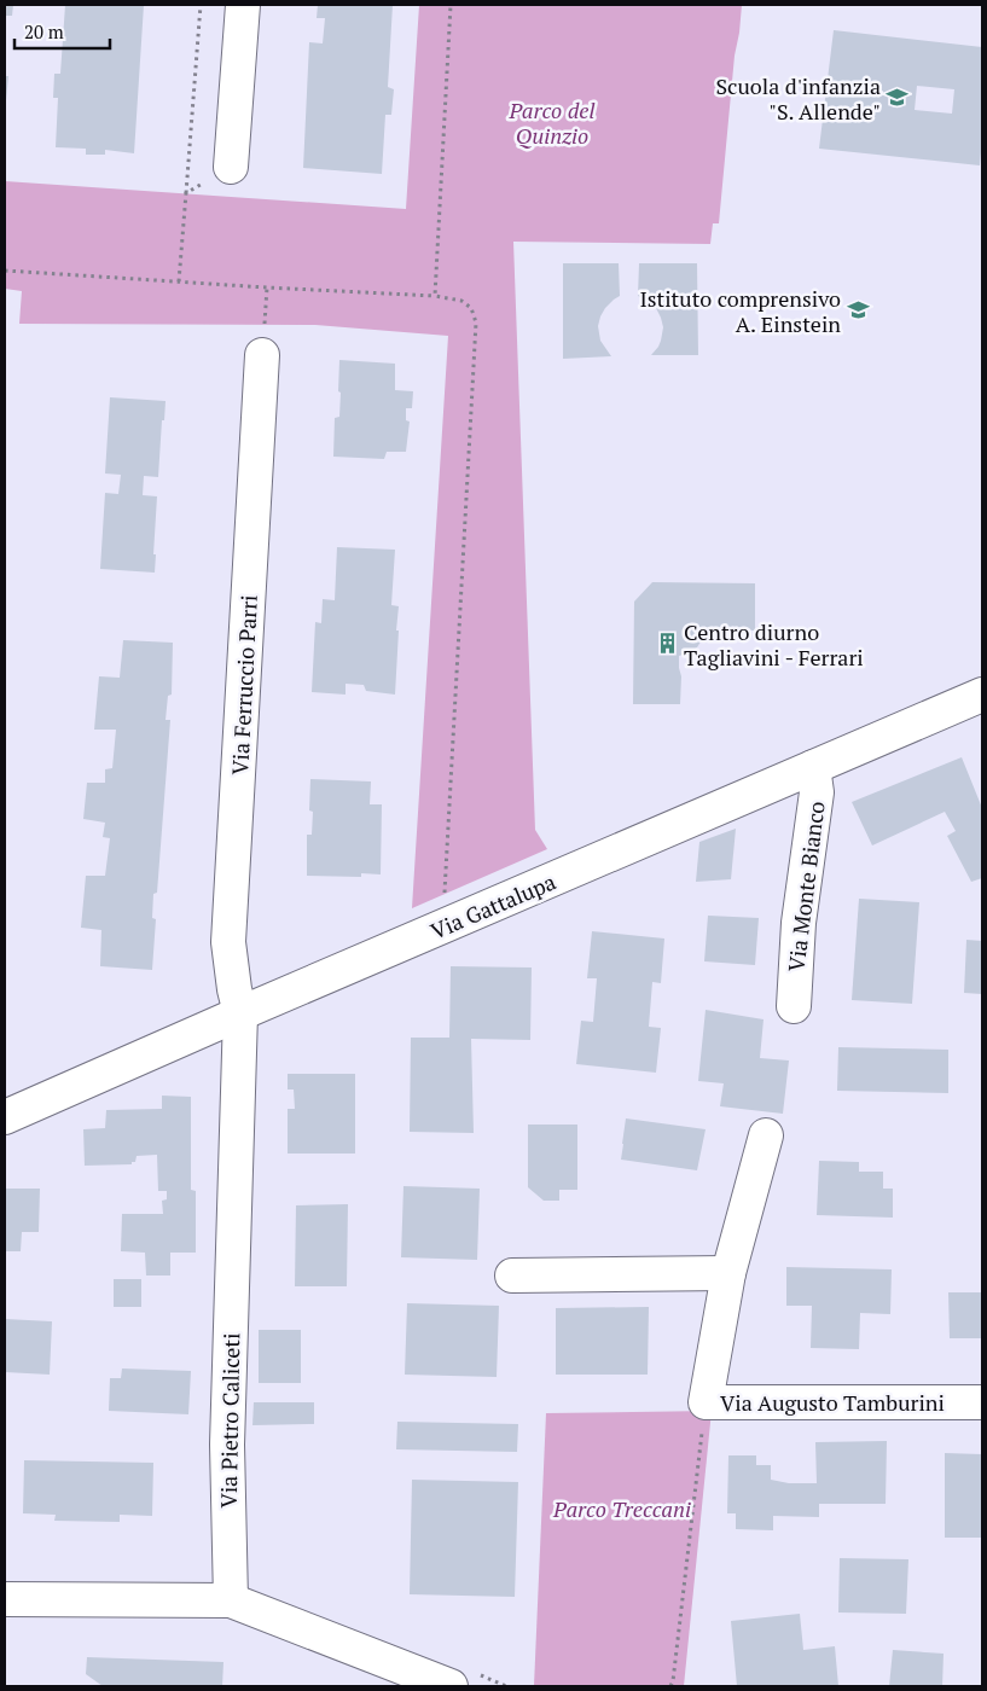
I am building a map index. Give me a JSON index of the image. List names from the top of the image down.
{
  "streets": {
    "street": [
      "Via Ferruccio Parri",
      "Via Monte Bianco",
      "Via Gattalupa",
      "Via Augusto Tamburini",
      "Via Pietro Caliceti"
    ]
  },
  "crossings": [
    ["Via Ferruccio Parri", "Via Gattalupa"],
    ["Via Ferruccio Parri", "Via Pietro Caliceti"],
    ["Via Monte Bianco", "Via Gattalupa"],
    ["Via Gattalupa", "Via Pietro Caliceti"]
  ],
  "parks": ["Parco del Quinzio", "Parco Treccani"],
  "places": {
    "school or university": ["Scuola d'infanzia \"S. Allende\"", "Istituto comprensivo A. Einstein"],
    "building": ["Centro diurno Tagliavini - Ferrari"]
  },
  "scale_bar": "20 m"
}
